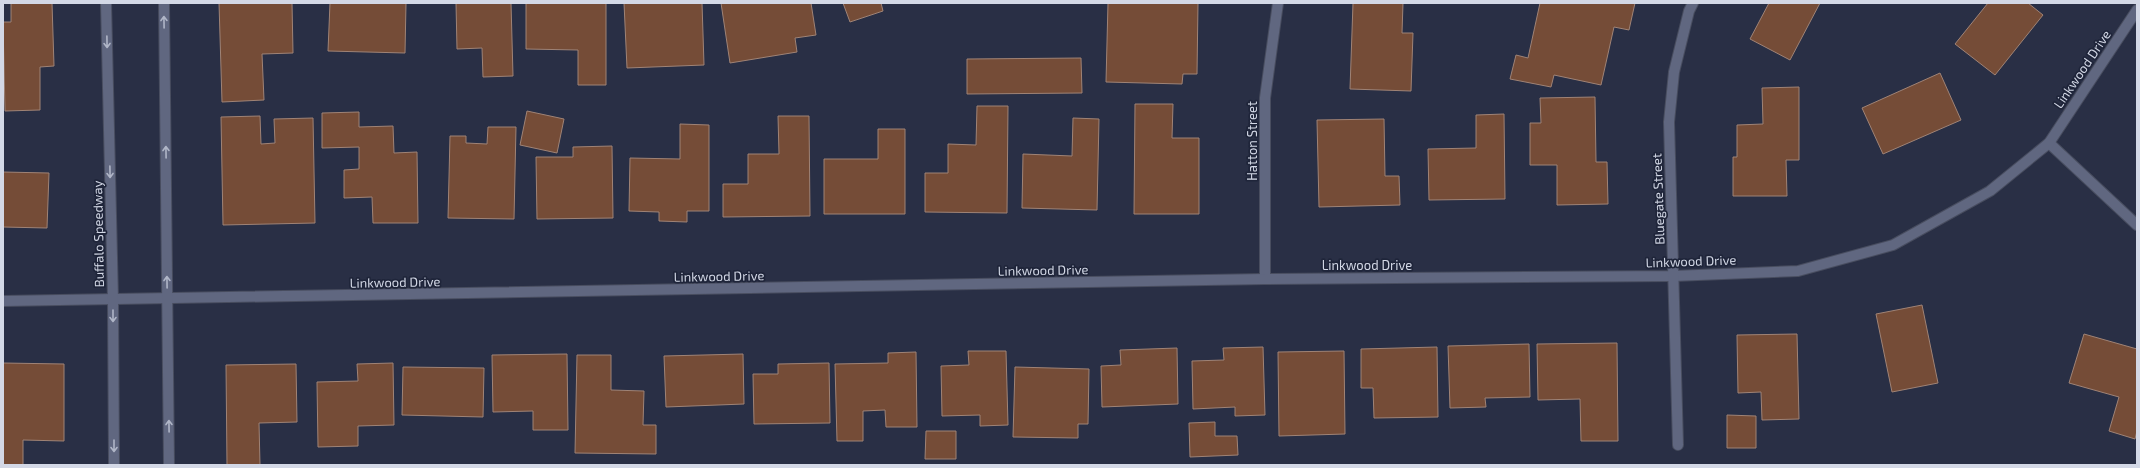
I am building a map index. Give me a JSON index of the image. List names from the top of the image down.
{
  "streets": {
    "street": [
      "Linkwood Drive",
      "Hatton Street",
      "Bluegate Street",
      "Buffalo Speedway"
    ]
  },
  "crossings": [
    ["Linkwood Drive", "Hatton Street"],
    ["Linkwood Drive", "Bluegate Street"],
    ["Linkwood Drive", "Buffalo Speedway"]
  ]
}
